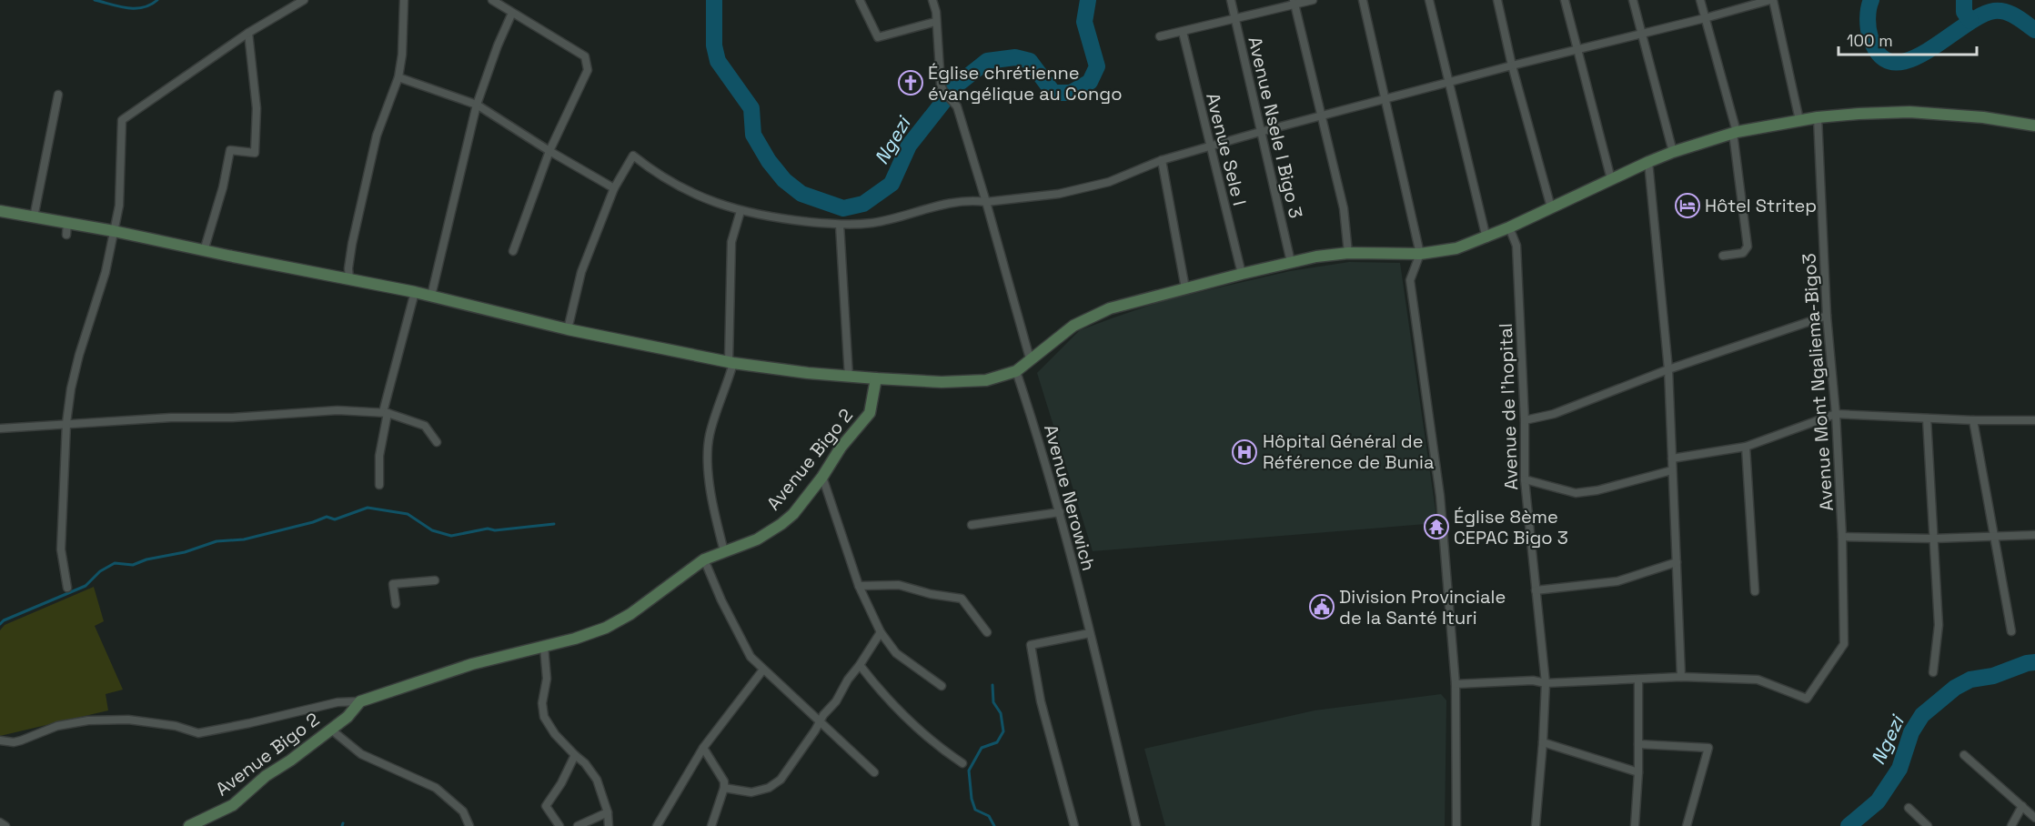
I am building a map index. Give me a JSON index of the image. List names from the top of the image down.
{
  "streets": {
    "street": [
      "Avenue Nsele I Bigo 3",
      "Avenue Sele I",
      "Avenue Mont Ngaliema-Bigo3",
      "Avenue de l'hopital",
      "Avenue Bigo 2",
      "Avenue Nerowich"
    ]
  },
  "water": ["Ngezi"],
  "places": {
    "church": ["Église chrétienne évangélique au Congo"],
    "hotel": ["Hôtel Stritep"],
    "hospital": ["Hôpital Général de Référence de Bunia"],
    "temple": ["Église 8ème CEPAC Bigo 3"],
    "public building": ["Division Provinciale de la Santé Ituri"]
  },
  "scale_bar": "100 m"
}
